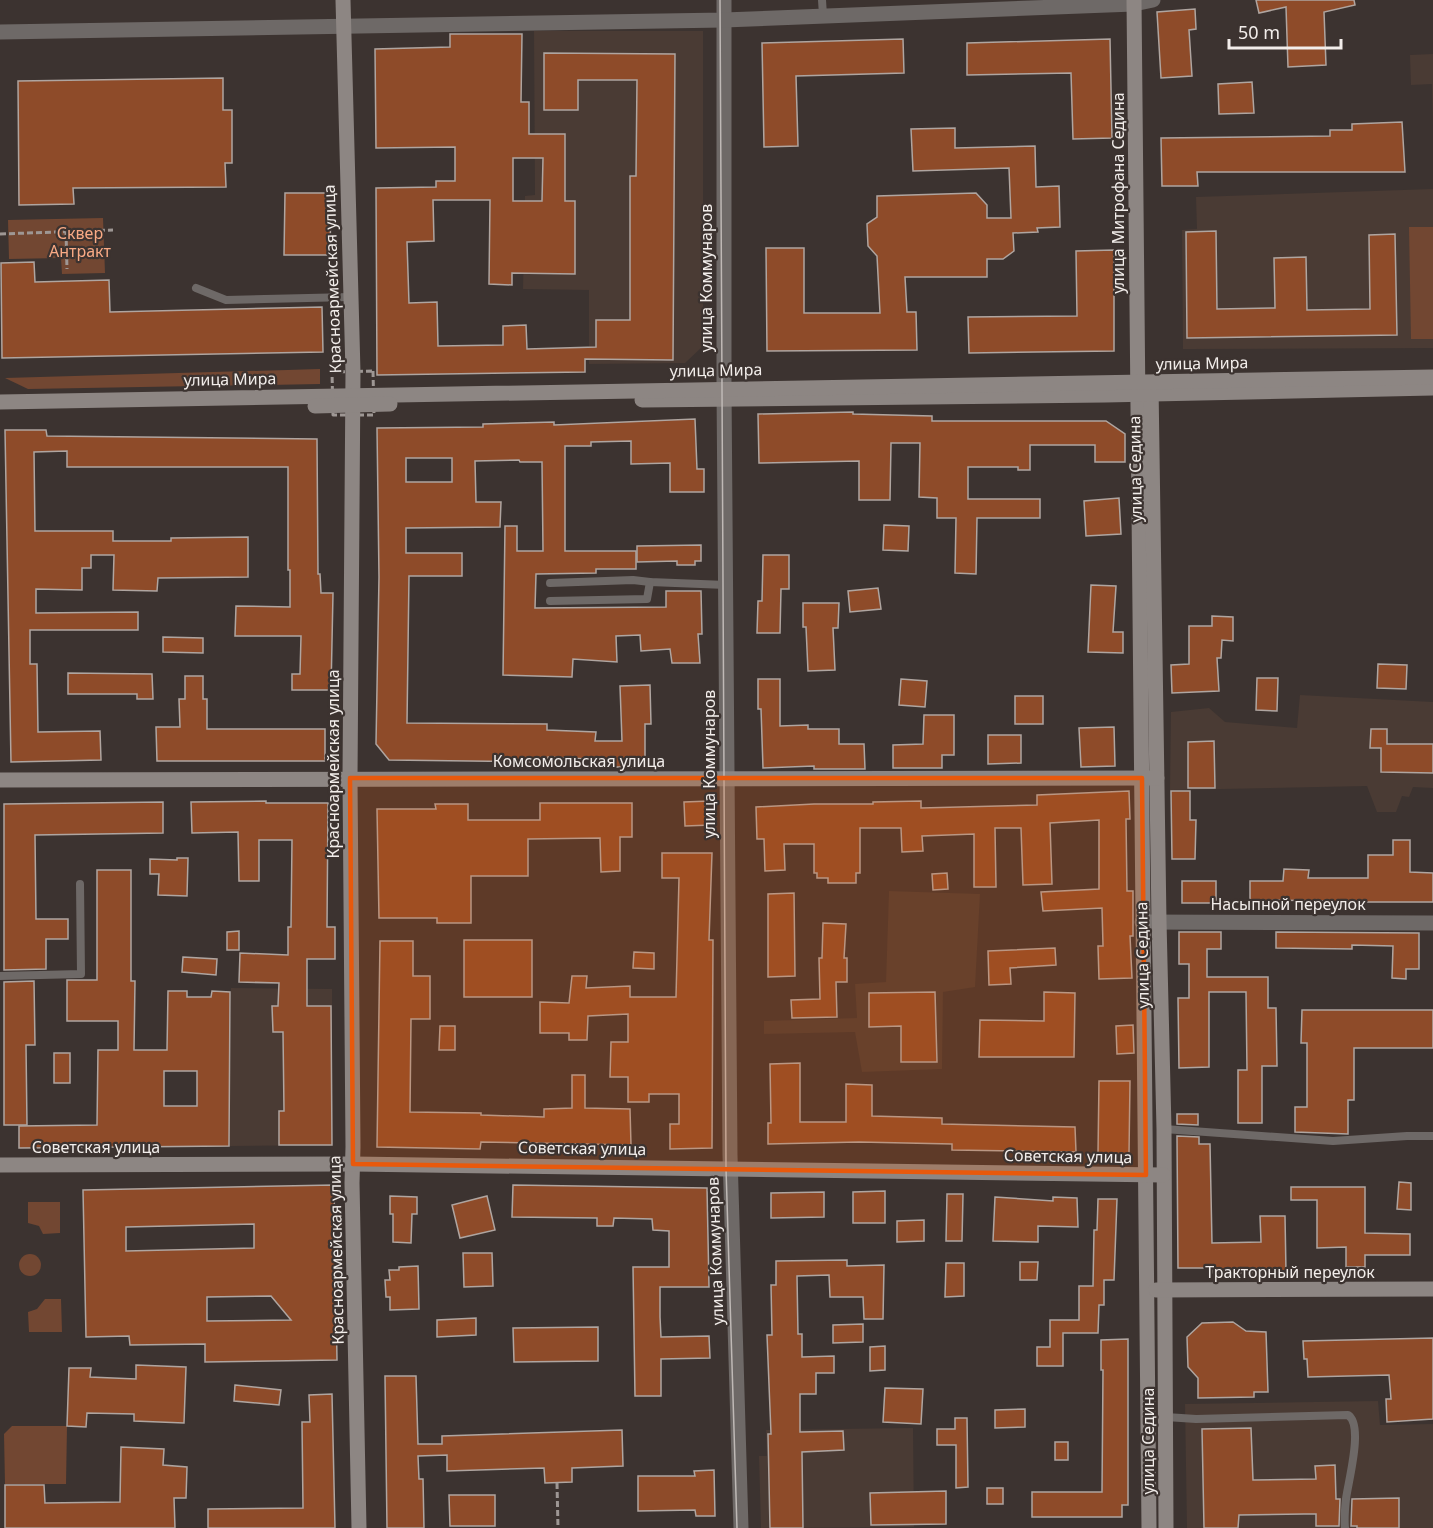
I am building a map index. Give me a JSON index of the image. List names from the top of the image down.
{
  "streets": {
    "street": [
      "улица Митрофана Седина",
      "улица Коммунаров",
      "Красноармейская улица",
      "улица Мира",
      "улица Седина",
      "Комсомольская улица",
      "Насыпной переулок",
      "Советская улица",
      "Тракторный переулок"
    ]
  },
  "crossings": [
    ["улица Митрофана Седина", "улица Мира"],
    ["улица Митрофана Седина", "улица Седина"],
    ["улица Коммунаров", "улица Мира"],
    ["улица Коммунаров", "Комсомольская улица"],
    ["улица Коммунаров", "Советская улица"],
    ["Красноармейская улица", "улица Мира"],
    ["Красноармейская улица", "Комсомольская улица"],
    ["Красноармейская улица", "Советская улица"],
    ["улица Мира", "улица Седина"],
    ["улица Седина", "Комсомольская улица"],
    ["улица Седина", "Насыпной переулок"],
    ["улица Седина", "Советская улица"],
    ["улица Седина", "Тракторный переулок"]
  ],
  "parks": ["Сквер Антракт"],
  "scale_bar": "50 m"
}
